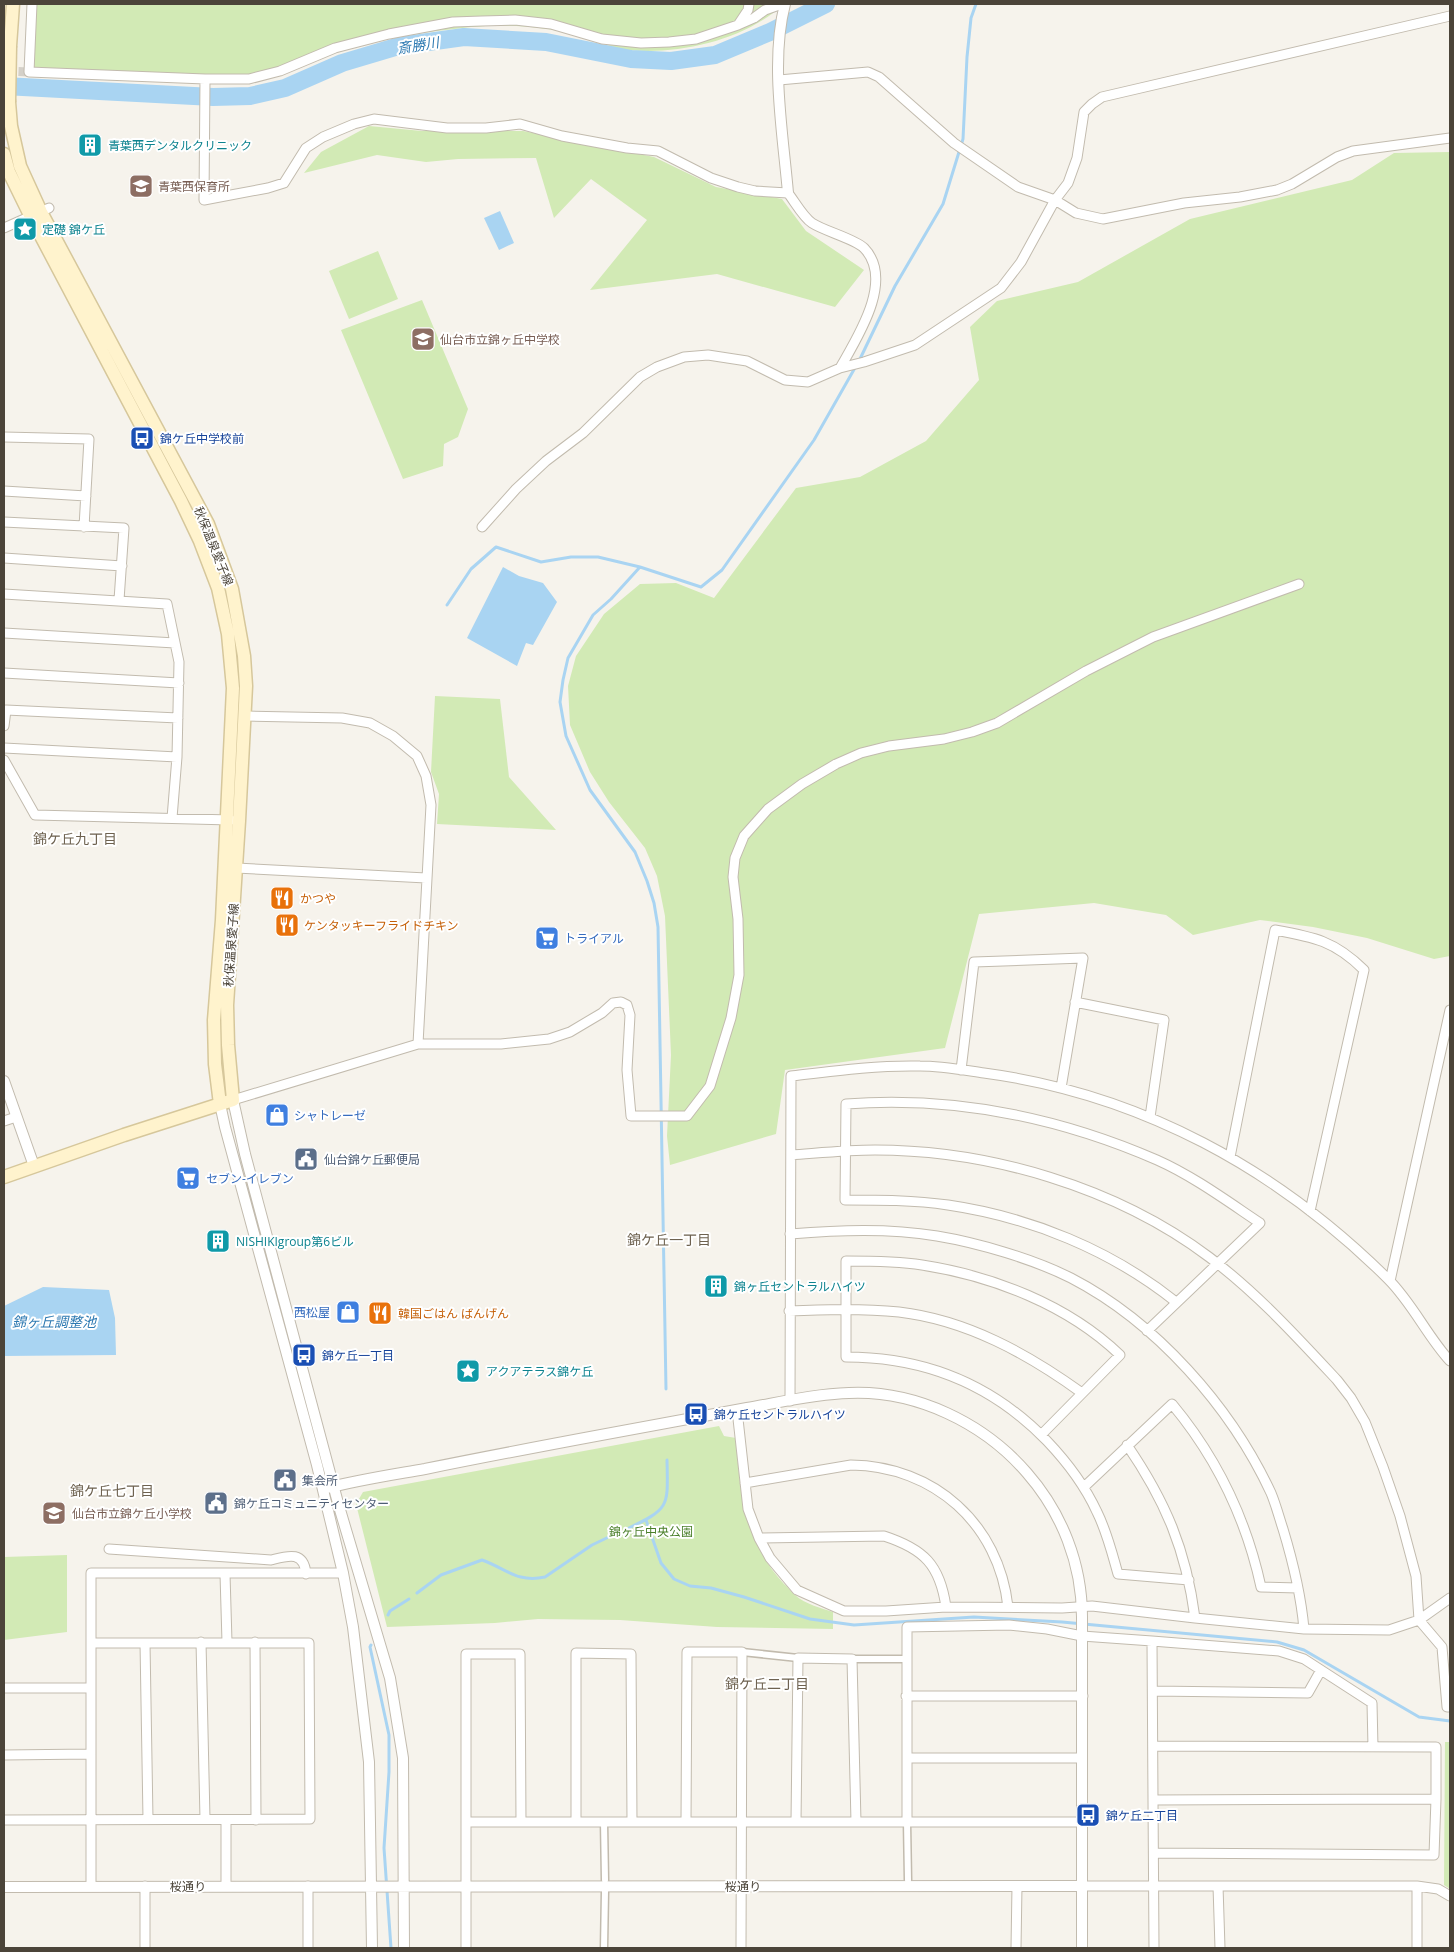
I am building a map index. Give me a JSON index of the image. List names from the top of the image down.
{
  "streets": {
    "main road": ["秋保温泉愛子線"],
    "street": ["桜通り"]
  },
  "districts": [
    "錦ケ丘九丁目",
    "錦ケ丘一丁目",
    "錦ケ丘七丁目",
    "錦ケ丘二丁目"
  ],
  "water": ["斎勝川", "錦ヶ丘調整池"],
  "parks": ["錦ヶ丘中央公園"],
  "places": {
    "building": ["青葉西デンタルクリニック", "NISHIKIgroup第6ビル", "錦ヶ丘セントラルハイツ"],
    "school or university": ["青葉西保育所", "仙台市立錦ヶ丘中学校", "仙台市立錦ケ丘小学校"],
    "place": ["定礎 錦ケ丘", "アクアテラス錦ケ丘"],
    "bus stop": [
      "錦ケ丘中学校前",
      "錦ケ丘一丁目",
      "錦ケ丘セントラルハイツ",
      "錦ケ丘二丁目"
    ],
    "restaurant": ["かつや", "ケンタッキーフライドチキン", "韓国ごはん ばんげん"],
    "supermarket": ["トライアル", "セブン-イレブン"],
    "shop": ["シャトレーゼ", "西松屋"],
    "public building": ["仙台錦ケ丘郵便局", "集会所", "錦ケ丘コミュニティセンター"]
  }
}
